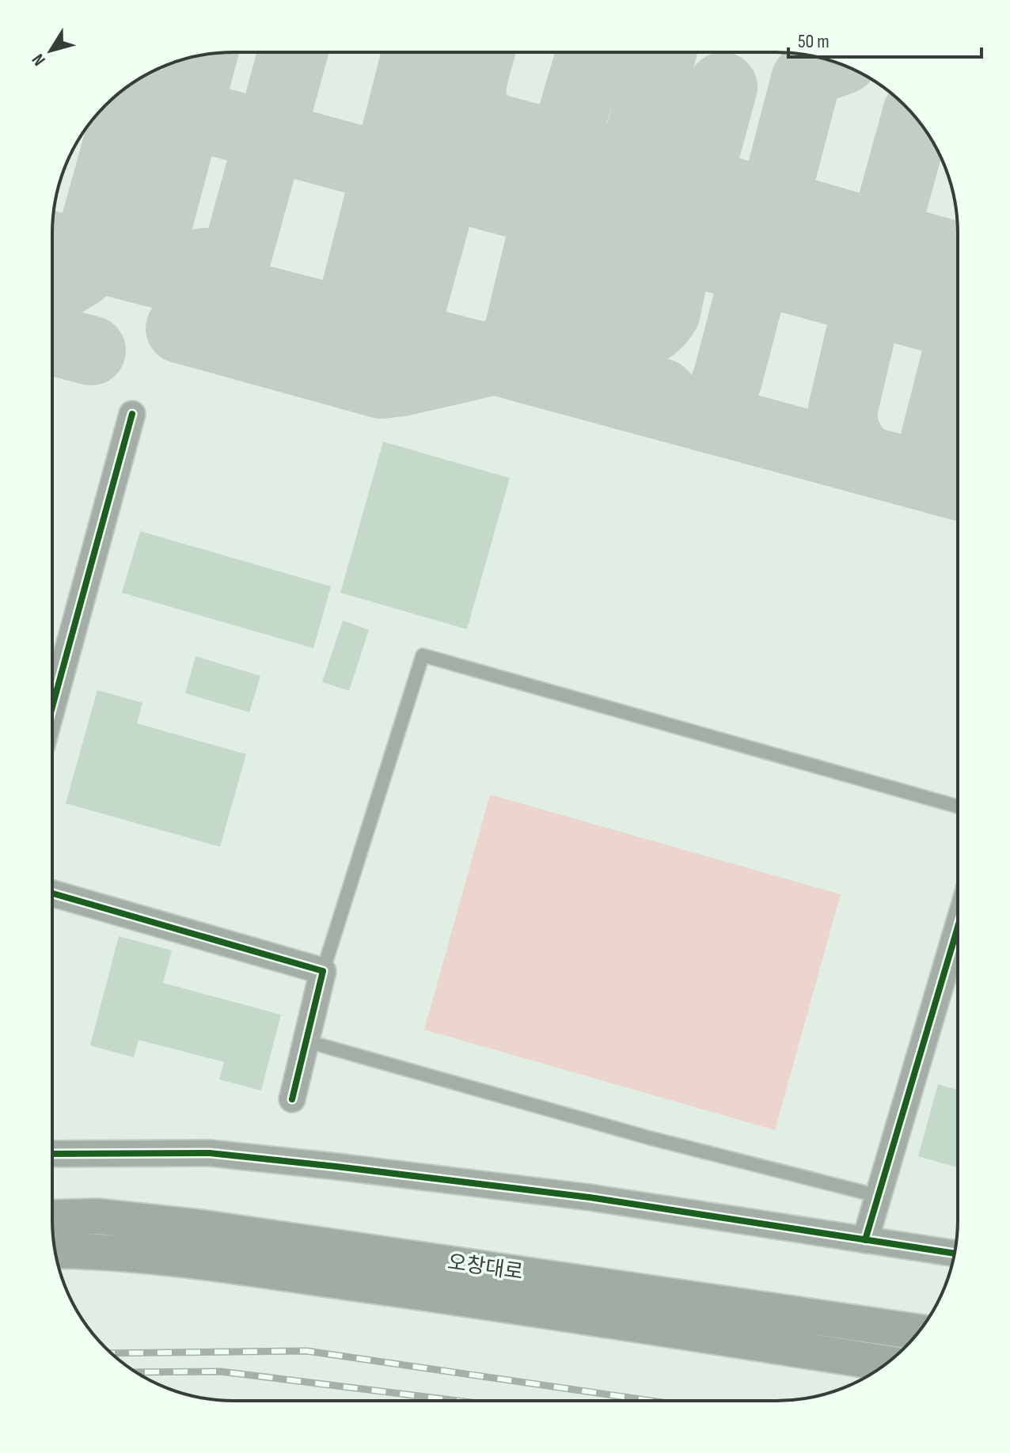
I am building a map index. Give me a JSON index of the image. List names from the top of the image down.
{
  "streets": {
    "main road": ["오창대로"]
  },
  "scale_bar": "50 m",
  "north": "bottom left"
}
